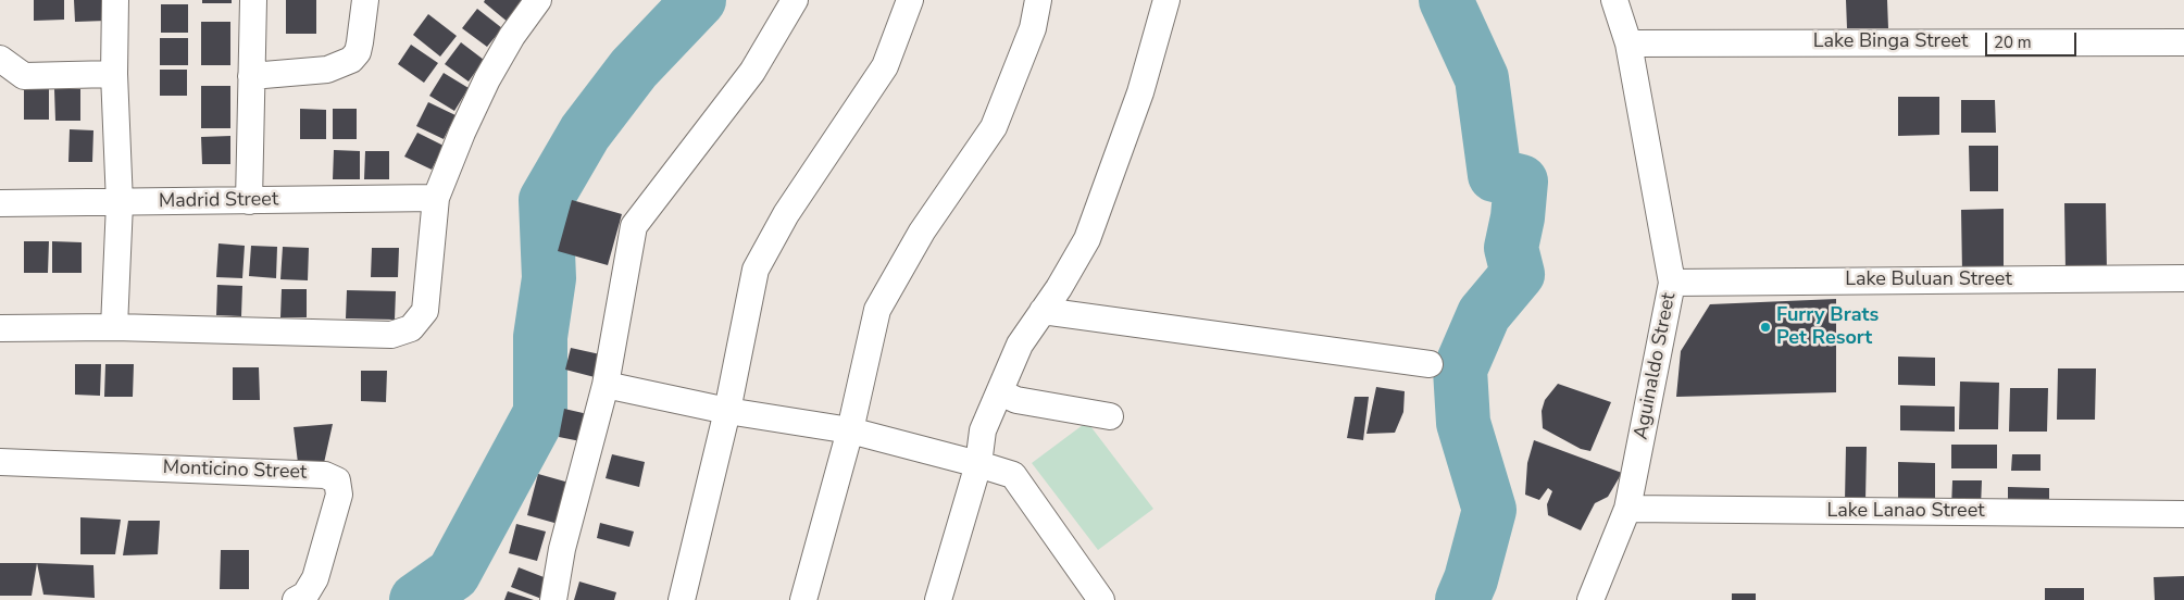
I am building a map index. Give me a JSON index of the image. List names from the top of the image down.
{
  "streets": {
    "street": [
      "Lake Binga Street",
      "Madrid Street",
      "Lake Buluan Street",
      "Aguinaldo Street",
      "Monticino Street",
      "Lake Lanao Street"
    ]
  },
  "crossings": [
    ["Lake Binga Street", "Aguinaldo Street"],
    ["Lake Buluan Street", "Aguinaldo Street"],
    ["Aguinaldo Street", "Lake Lanao Street"]
  ],
  "places": ["Furry Brats Pet Resort"],
  "scale_bar": "20 m"
}
